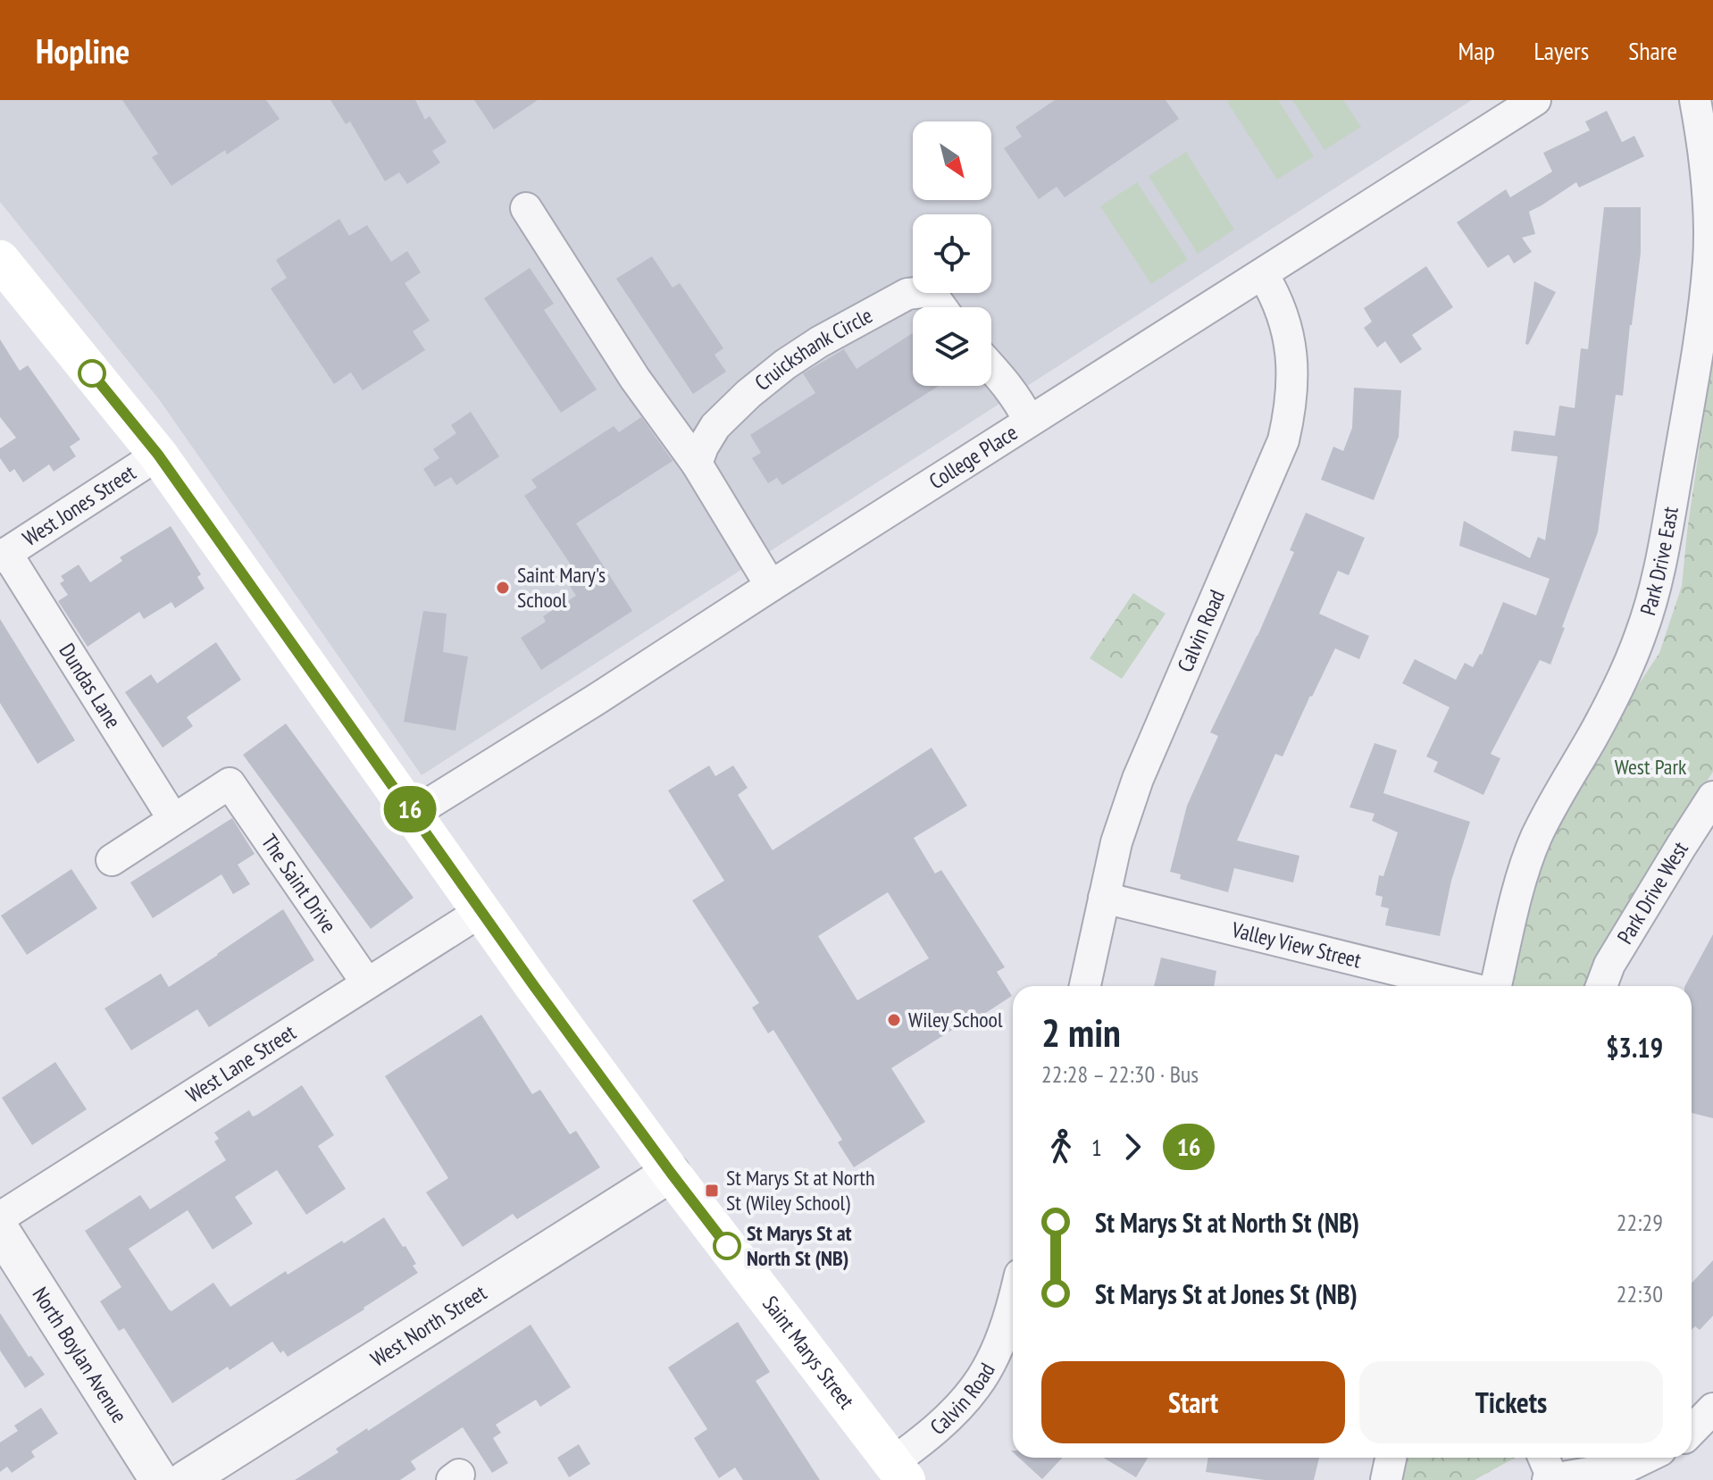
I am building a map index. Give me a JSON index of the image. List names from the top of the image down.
{
  "streets": {
    "main road": ["Saint Marys Street"],
    "street": [
      "Cruickshank Circle",
      "College Place",
      "West Jones Street",
      "Park Drive East",
      "Calvin Road",
      "Dundas Lane",
      "The Saint Drive",
      "Park Drive West",
      "Valley View Street",
      "West Lane Street",
      "West North Street",
      "North Boylan Avenue"
    ]
  },
  "crossings": [
    ["College Place", "Calvin Road"],
    ["College Place", "Saint Marys Street"],
    ["West Jones Street", "Dundas Lane"],
    ["West Jones Street", "Saint Marys Street"],
    ["Calvin Road", "Valley View Street"],
    ["Calvin Road", "Saint Marys Street"],
    ["Dundas Lane", "The Saint Drive"],
    ["The Saint Drive", "West Lane Street"],
    ["West Lane Street", "Saint Marys Street"],
    ["West North Street", "Saint Marys Street"]
  ],
  "parks": ["West Park"],
  "places": {
    "other": ["Saint Mary's School", "Wiley School", "St Marys St at North St (NB)"],
    "transit": ["St Marys St at North St (Wiley School)"]
  },
  "lines": ["bus line 16"],
  "north": "bottom right",
  "page": {
    "header": "Hopline",
    "nav": ["Map", "Layers", "Share"],
    "on_map": "16",
    "heading": ["2 min", "22:28 – 22:30 · Bus", "$3.19"],
    "legs": ["1", "16"],
    "list": [
      {
        "name": "St Marys St at North St (NB)",
        "value": "22:29"
      },
      {
        "name": "St Marys St at Jones St (NB)",
        "value": "22:30"
      }
    ],
    "buttons": ["Start", "Tickets"]
  }
}
